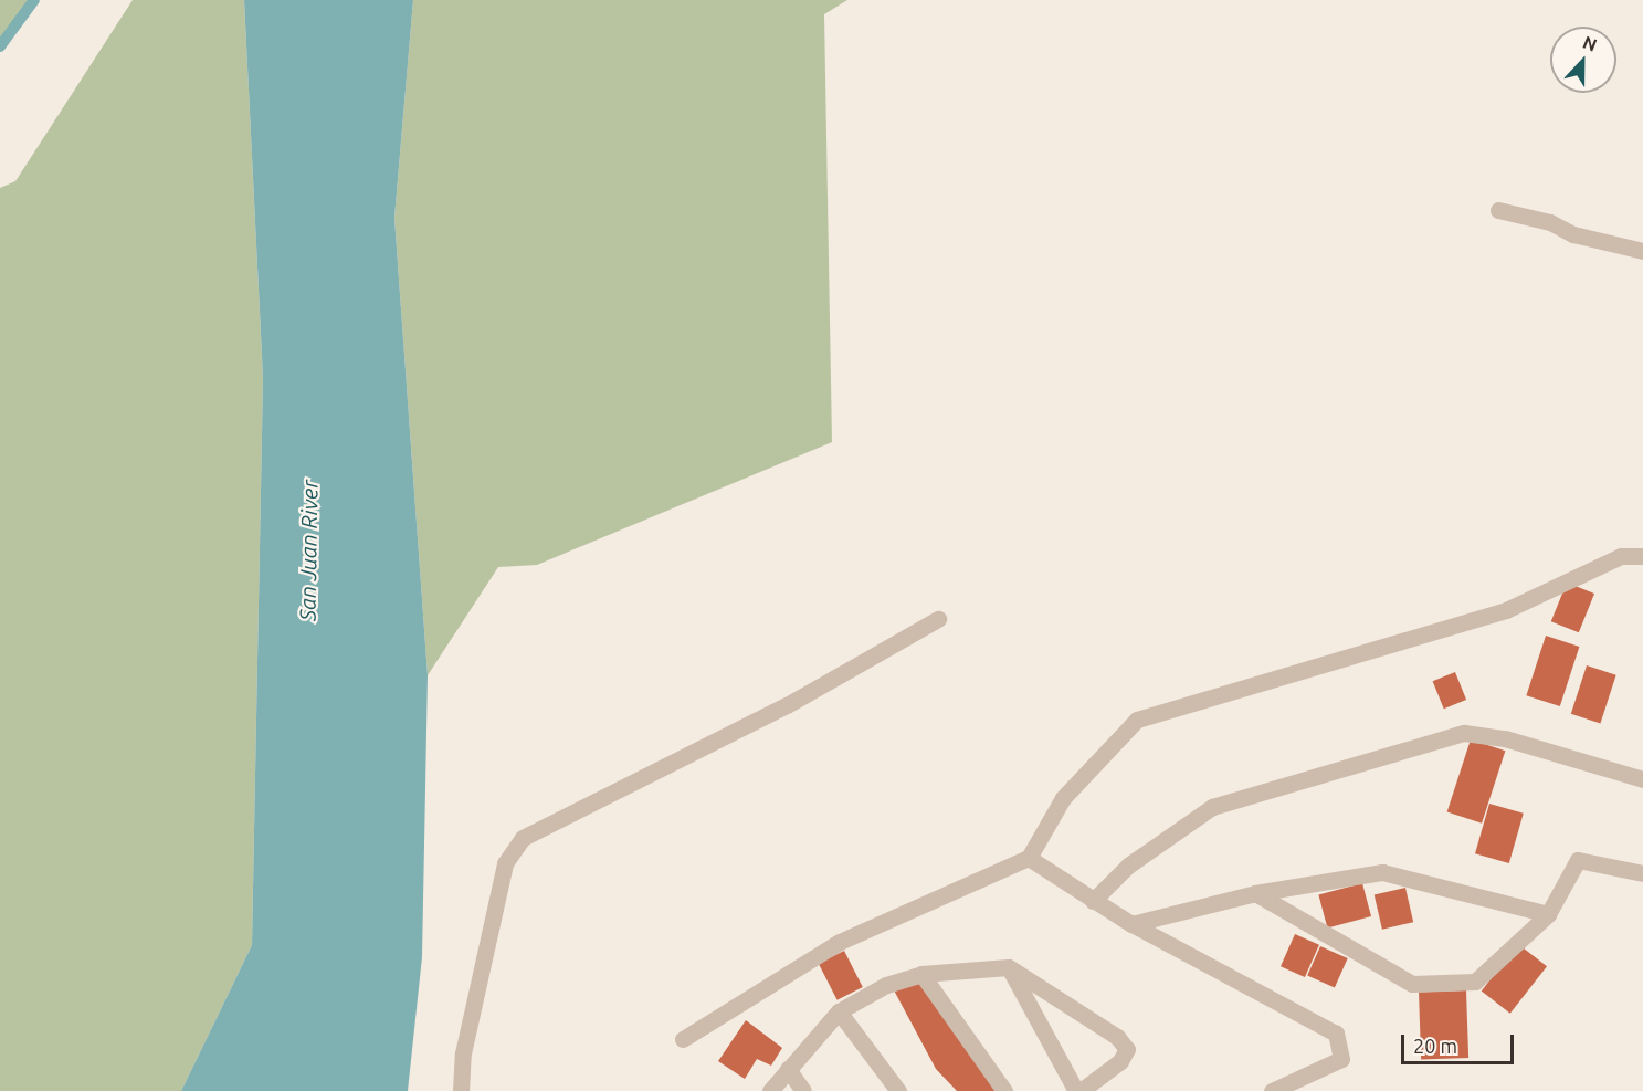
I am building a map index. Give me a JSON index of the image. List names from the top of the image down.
{
  "water": ["San Juan River"],
  "scale_bar": "20 m",
  "north": "top"
}
